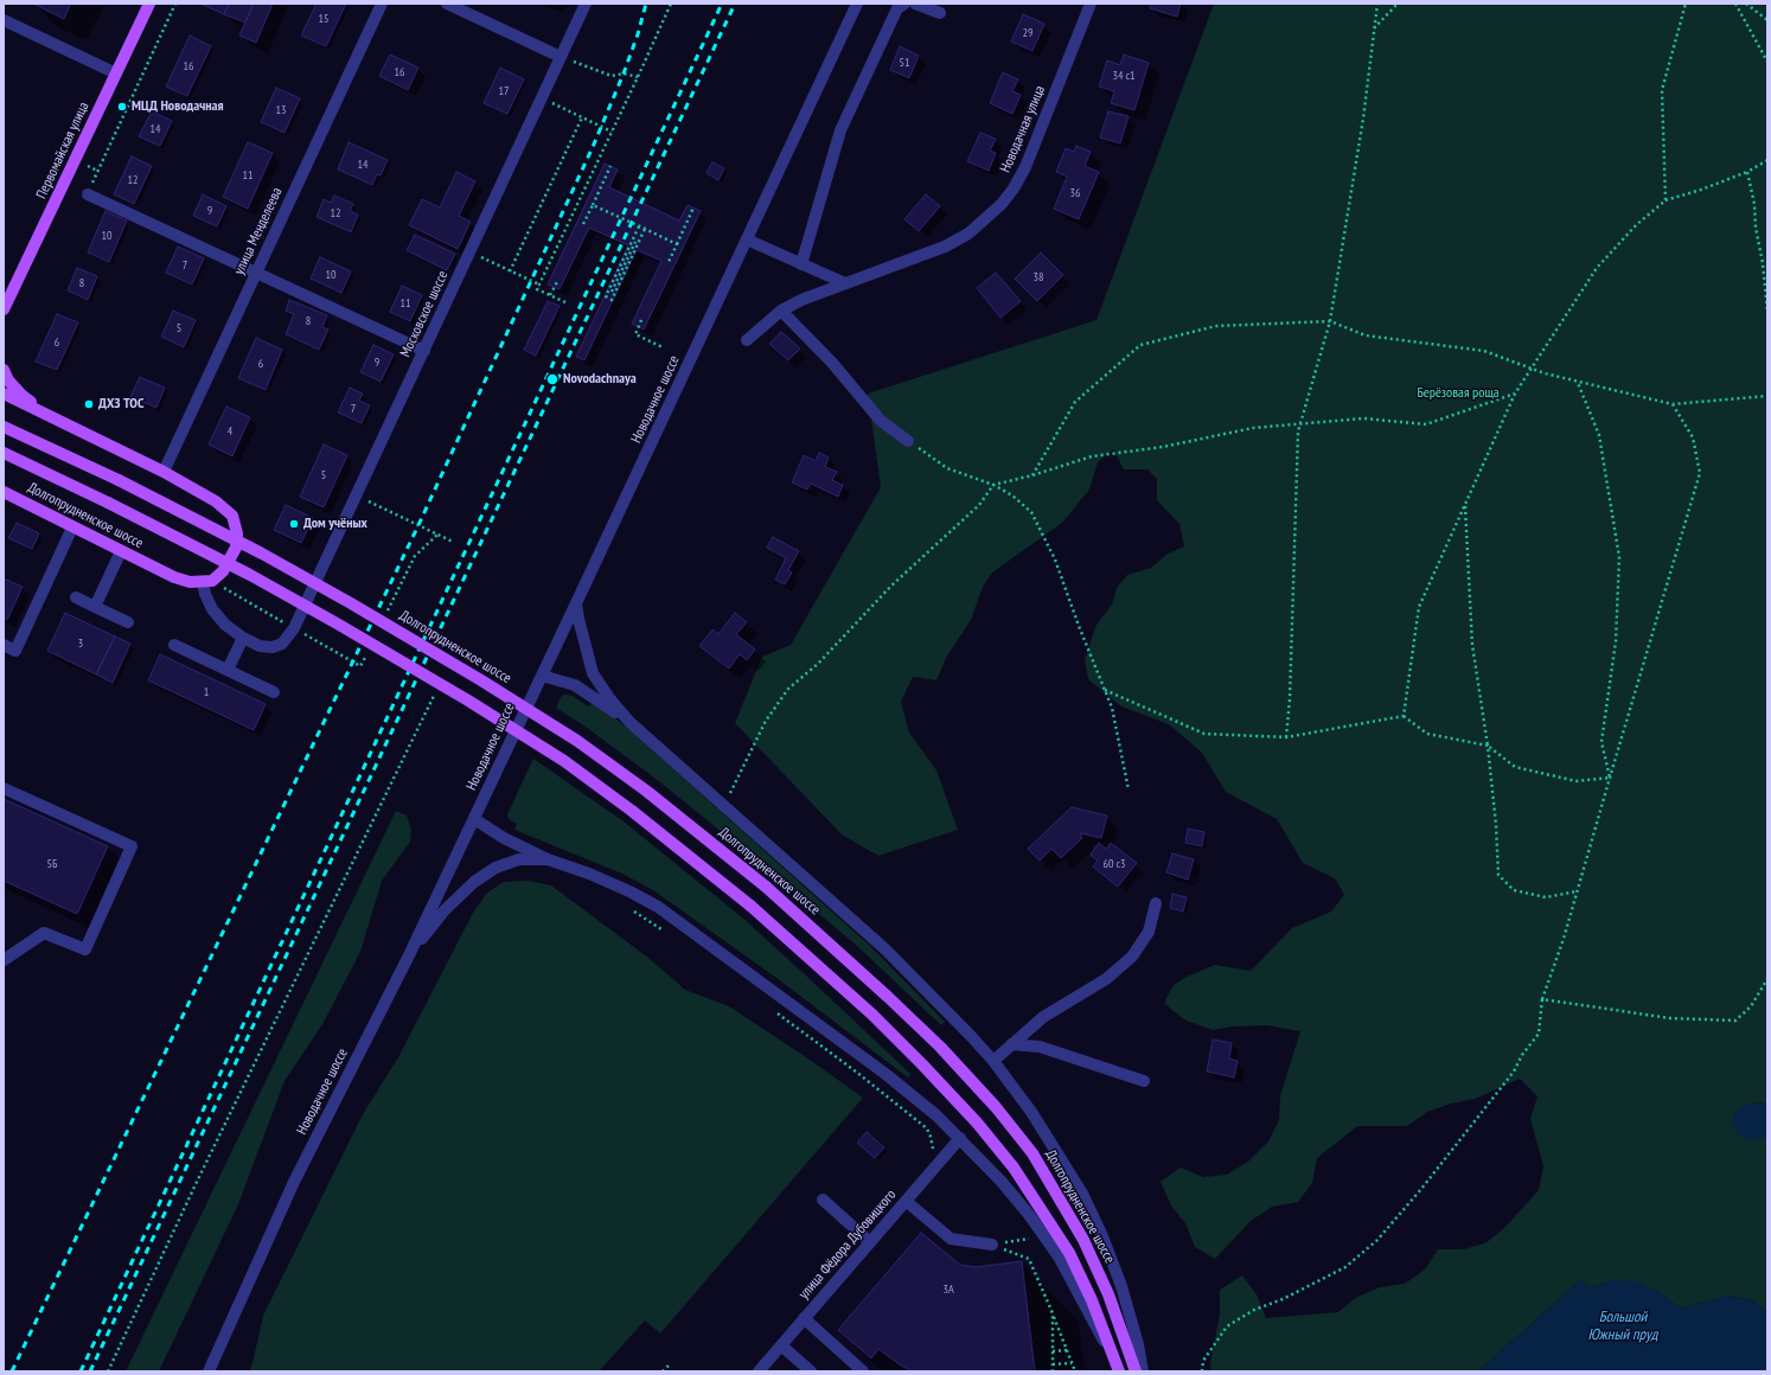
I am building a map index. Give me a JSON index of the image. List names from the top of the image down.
{
  "streets": {
    "main road": ["Первомайская улица", "Долгопрудненское шоссе"],
    "street": [
      "Новодачная улица",
      "улица Менделеева",
      "Московское шоссе",
      "Новодачное шоссе",
      "улица Фёдора Дубовицкого"
    ]
  },
  "water": ["Большой Южный пруд"],
  "parks": ["Берёзовая роща"],
  "places": [
    "МЦД Новодачная",
    "Novodachnaya",
    "ДХЗ ТОС",
    "Дом учёных"
  ],
  "house_numbers": [
    "15",
    "29",
    "51",
    "16",
    "16",
    "34 с1",
    "17",
    "13",
    "14",
    "14",
    "11",
    "12",
    "36",
    "9",
    "12",
    "10",
    "7",
    "10",
    "38",
    "8",
    "11",
    "8",
    "5",
    "6",
    "9",
    "6",
    "7",
    "4",
    "5",
    "3",
    "1",
    "5Б",
    "60 с3",
    "3А"
  ]
}
